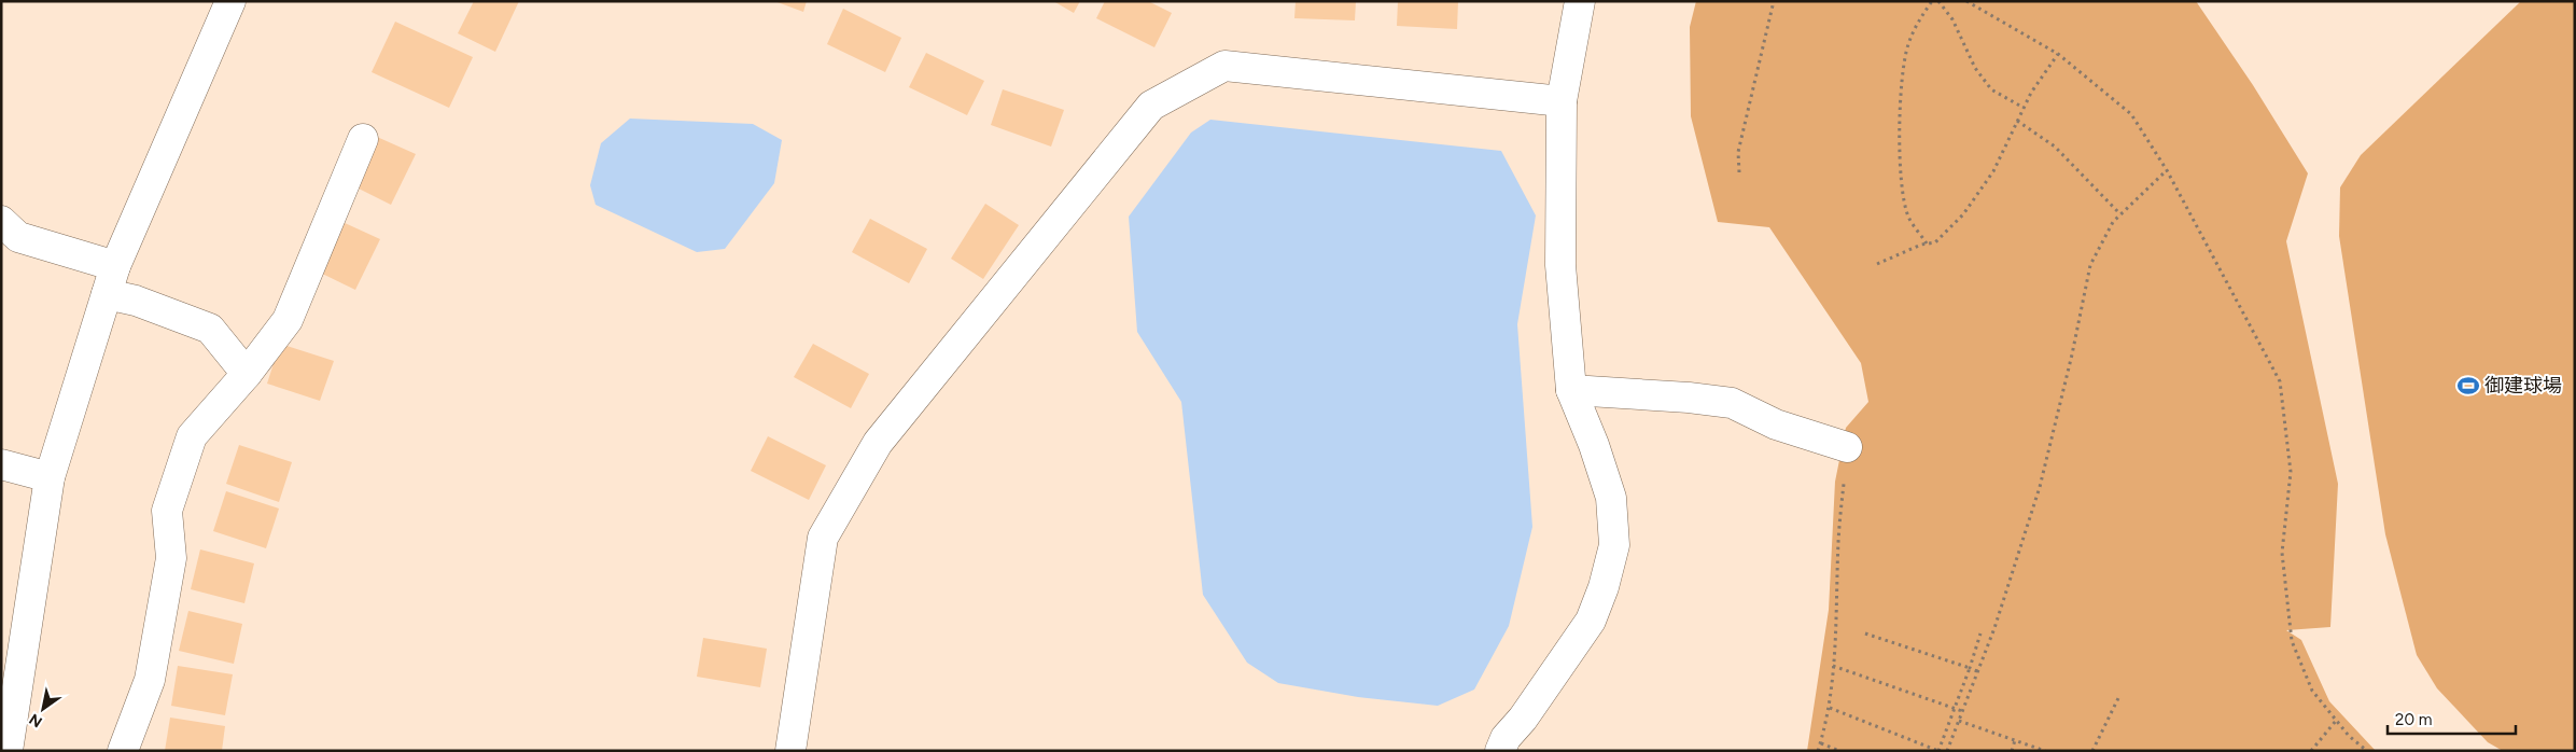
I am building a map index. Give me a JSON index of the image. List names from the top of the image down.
{
  "places": {
    "sports": ["御建球場"]
  },
  "scale_bar": "20 m",
  "north": "bottom left"
}
